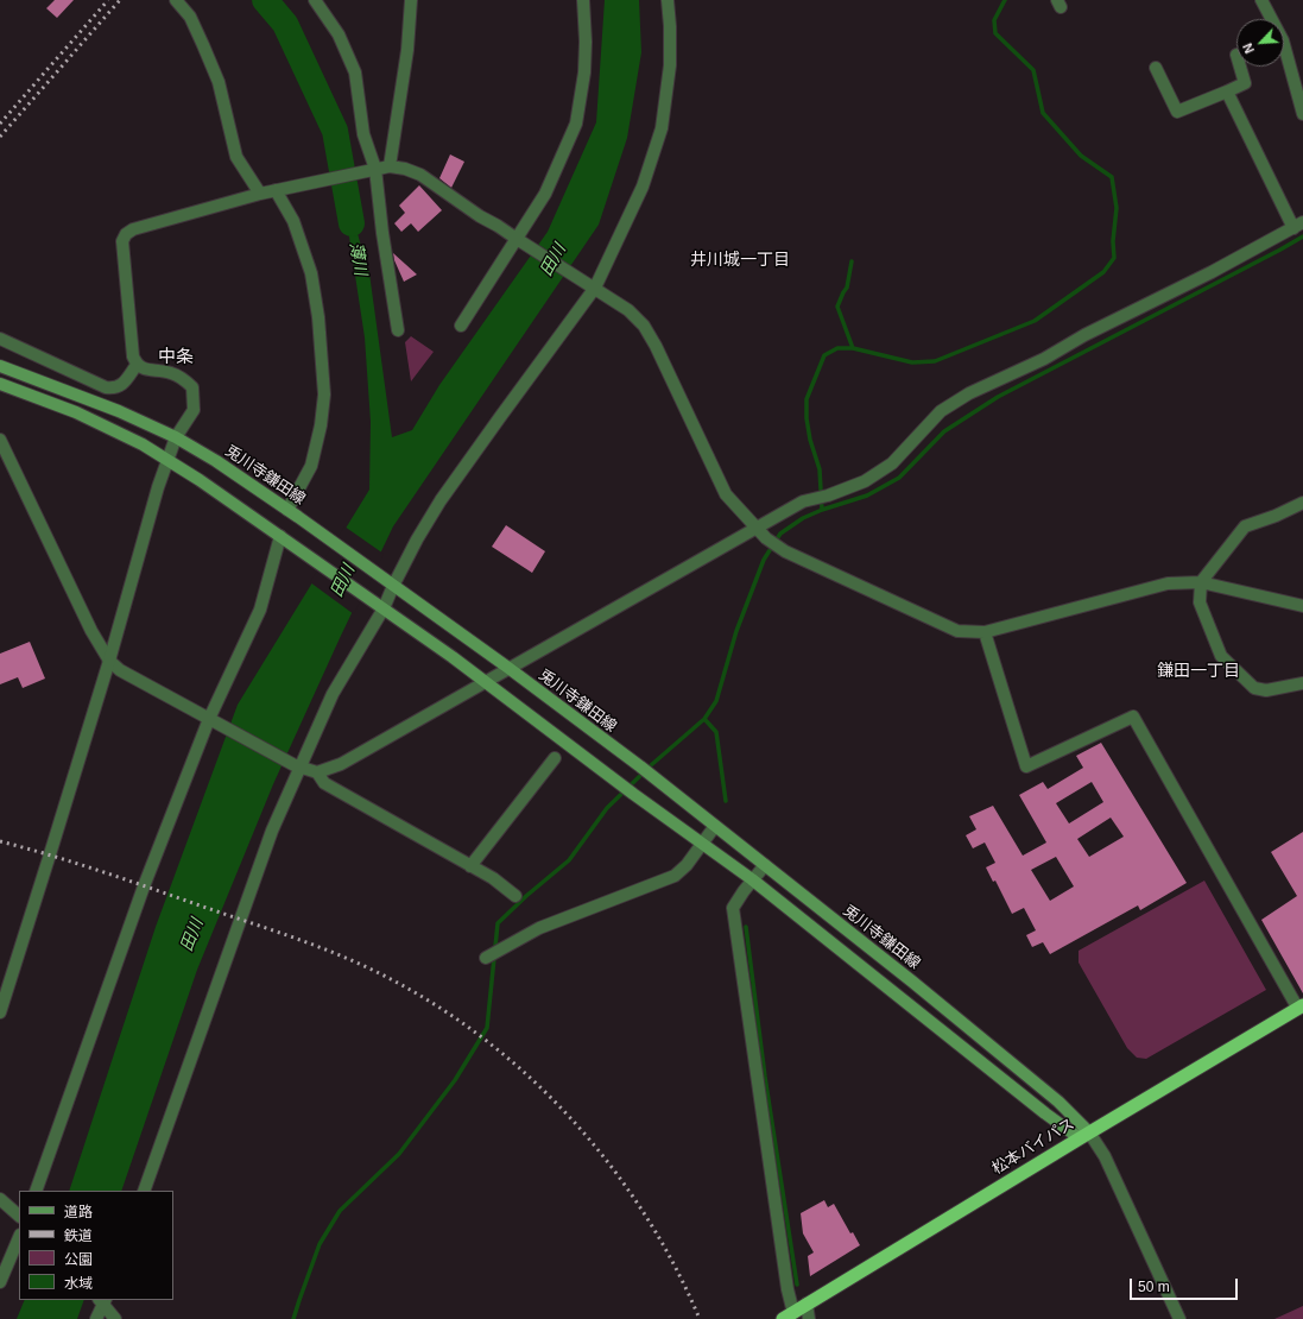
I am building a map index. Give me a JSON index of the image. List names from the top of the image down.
{
  "streets": {
    "highway": ["松本バイパス"],
    "main road": ["兎川寺鎌田線"]
  },
  "crossings": [
    ["兎川寺鎌田線", "松本バイパス"]
  ],
  "districts": ["井川城一丁目", "中条", "鎌田一丁目"],
  "water": ["薄川", "田川"],
  "legend": [
    "道路",
    "鉄道",
    "公園",
    "水域"
  ],
  "scale_bar": "50 m",
  "north": "bottom left"
}
